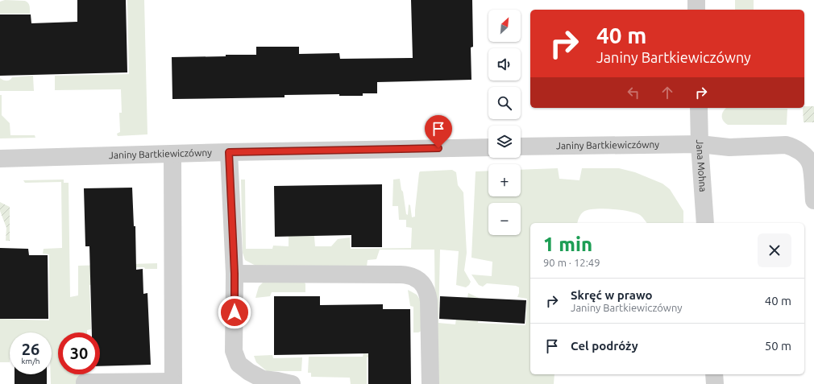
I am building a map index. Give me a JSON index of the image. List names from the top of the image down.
{
  "streets": {
    "street": ["Janiny Bartkiewiczówny", "Jana Mohna"]
  },
  "crossings": [
    ["Janiny Bartkiewiczówny", "Jana Mohna"]
  ],
  "north": "top right",
  "page": {
    "map_buttons": ["+", "−"],
    "turn": ["40 m", "Janiny Bartkiewiczówny"],
    "heading": ["1 min", "90 m · 12:49"],
    "list": [
      {
        "name": "Skręć w prawo",
        "note": "Janiny Bartkiewiczówny",
        "value": "40 m"
      },
      {
        "name": "Cel podróży",
        "value": "50 m"
      }
    ],
    "speed": "26 km/h",
    "limit": "30"
  }
}
